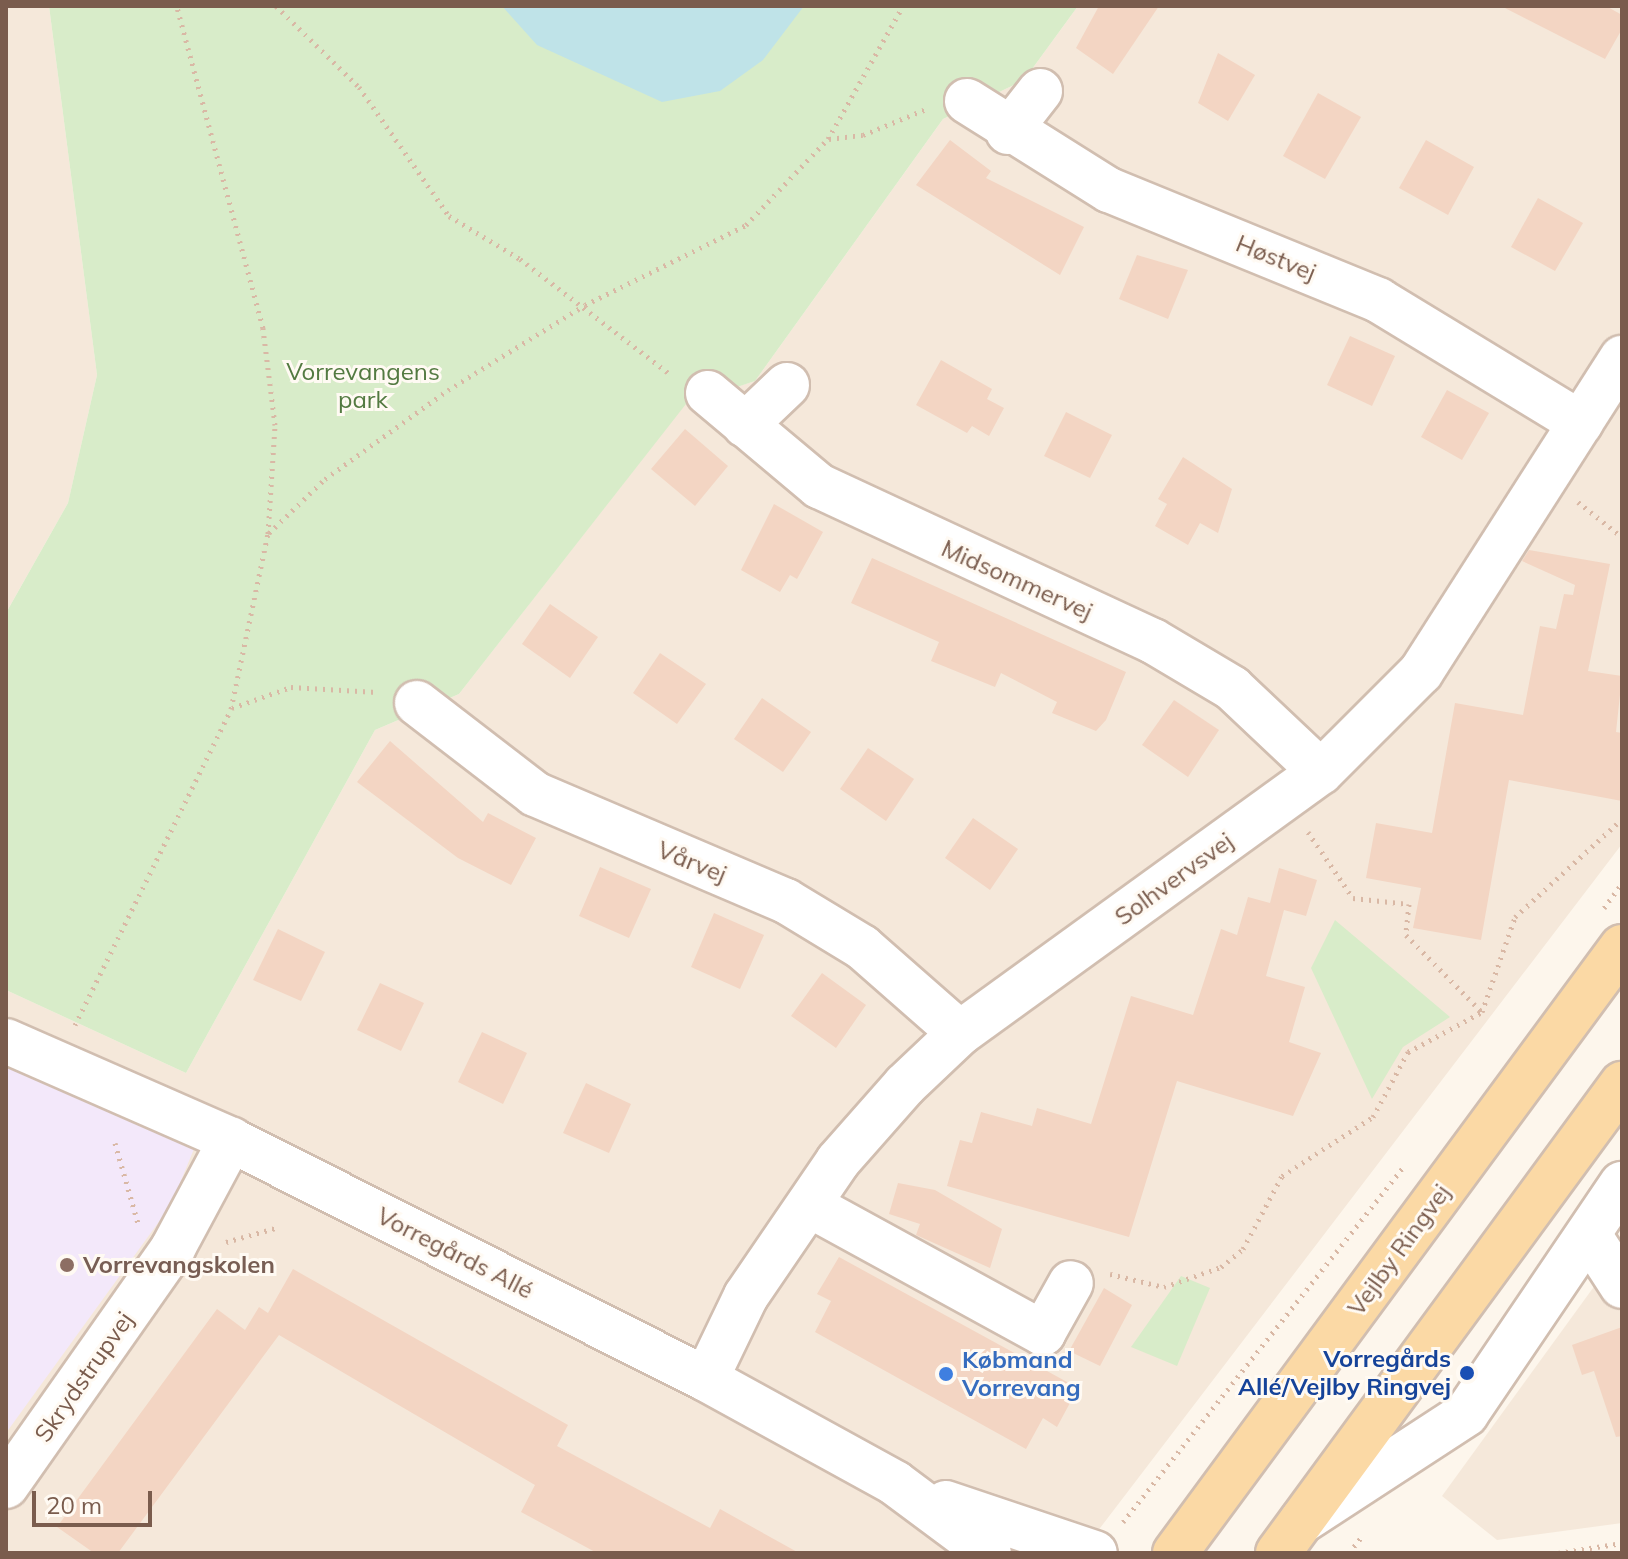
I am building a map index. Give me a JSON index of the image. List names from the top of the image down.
{
  "streets": {
    "main road": ["Vejlby Ringvej"],
    "street": [
      "Høstvej",
      "Midsommervej",
      "Vårvej",
      "Solhvervsvej",
      "Vorregårds Allé",
      "Skrydstrupvej"
    ]
  },
  "crossings": [
    ["Høstvej", "Solhvervsvej"],
    ["Midsommervej", "Solhvervsvej"],
    ["Vårvej", "Solhvervsvej"],
    ["Solhvervsvej", "Vorregårds Allé"],
    ["Vorregårds Allé", "Skrydstrupvej"]
  ],
  "parks": ["Vorrevangens park"],
  "places": ["Vorrevangskolen", "Vorregårds Allé/Vejlby Ringvej", "Købmand Vorrevang"],
  "scale_bar": "20 m"
}
